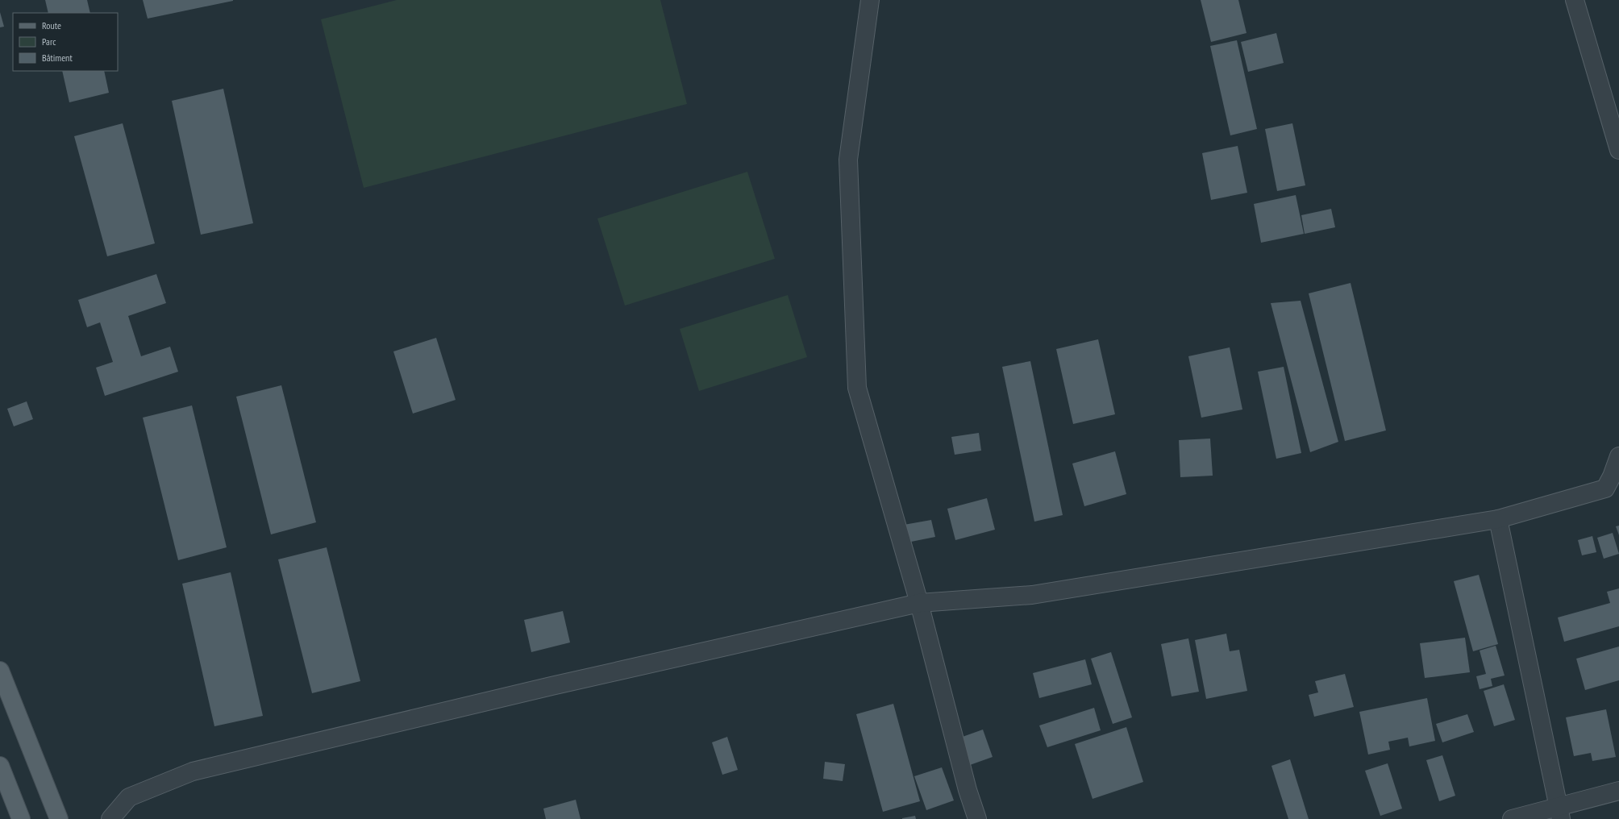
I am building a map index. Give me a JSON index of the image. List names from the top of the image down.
{
  "legend": ["Route", "Parc", "Bâtiment"]
}
